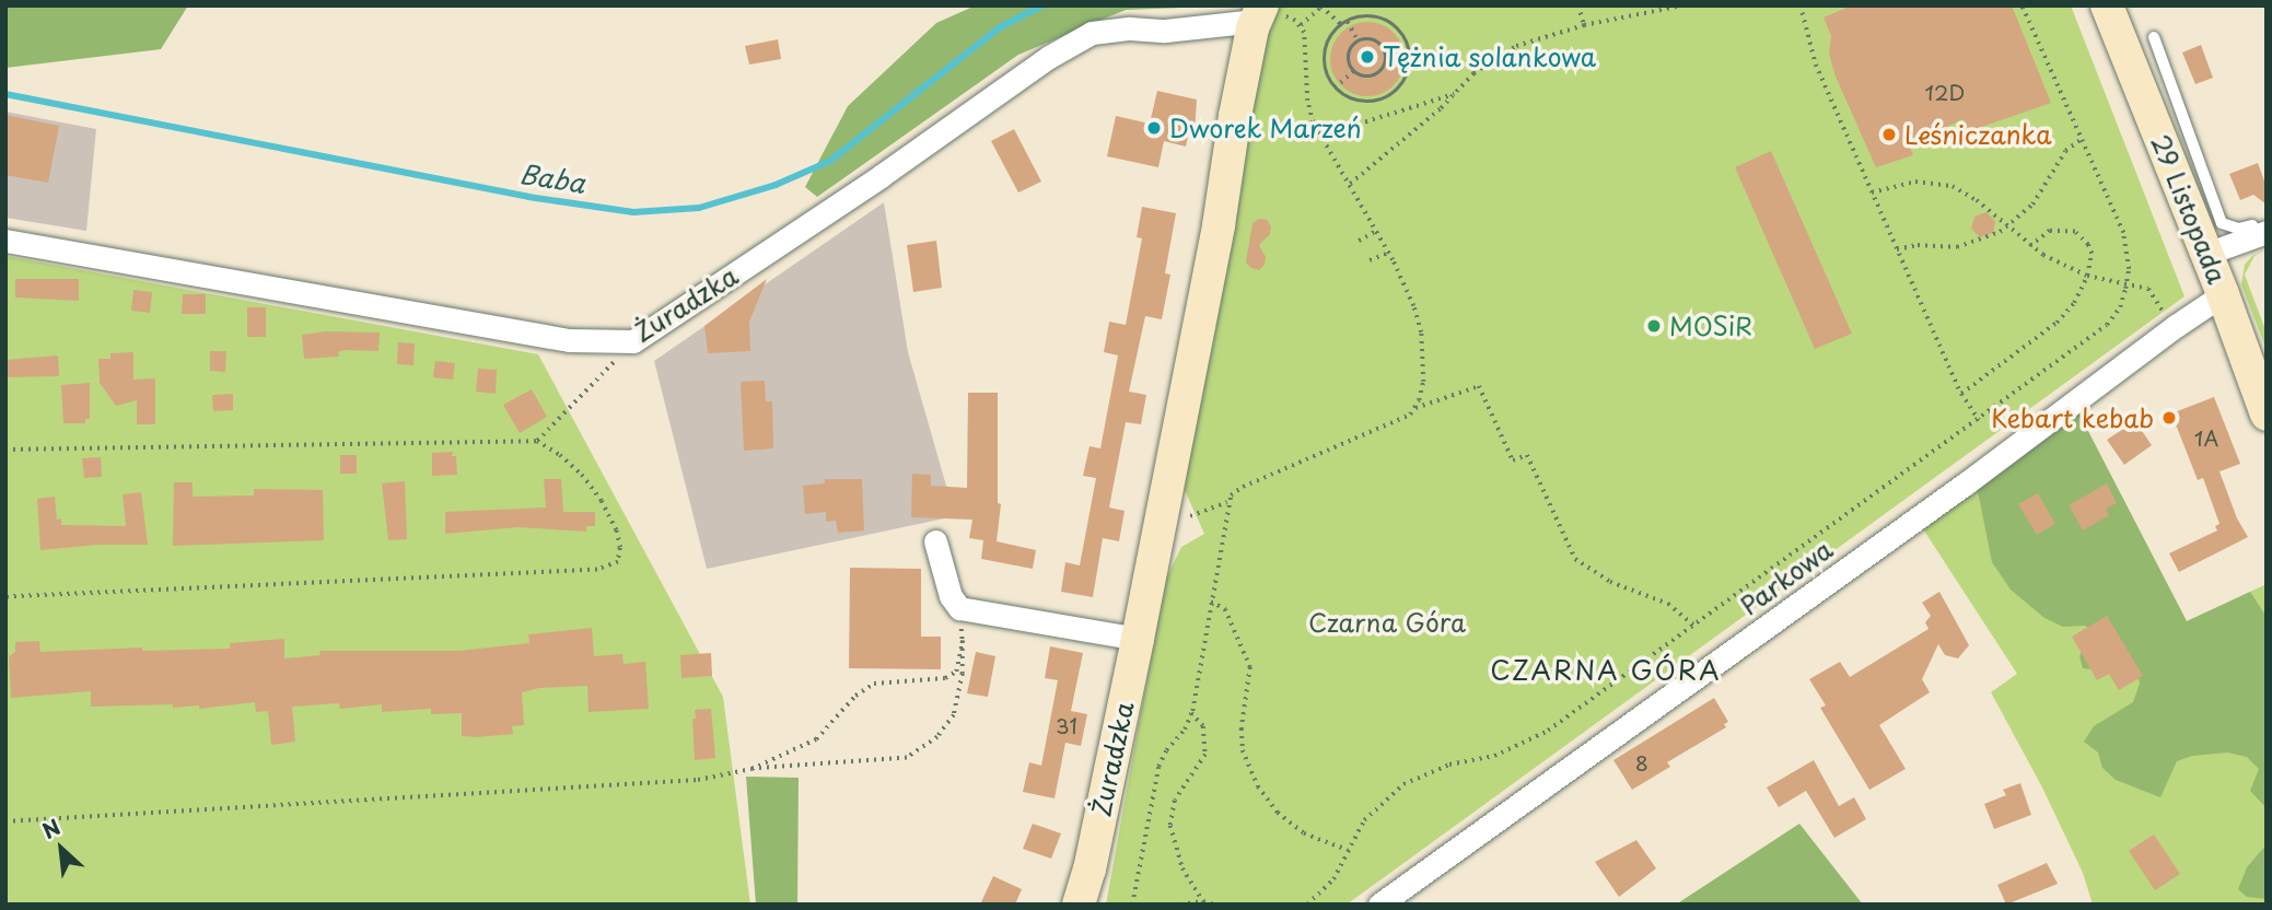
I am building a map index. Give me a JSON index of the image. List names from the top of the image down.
{
  "streets": {
    "street": ["29 Listopada", "Żuradzka", "Parkowa"]
  },
  "crossings": [
    ["29 Listopada", "Parkowa"]
  ],
  "districts": ["CZARNA GÓRA"],
  "water": ["Baba"],
  "parks": ["Czarna Góra"],
  "places": [
    "Tężnia solankowa",
    "Dworek Marzeń",
    "Leśniczanka",
    "MOSiR",
    "Kebart kebab"
  ],
  "house_numbers": [
    "12D",
    "1A",
    "31",
    "8"
  ],
  "north": "top left"
}
